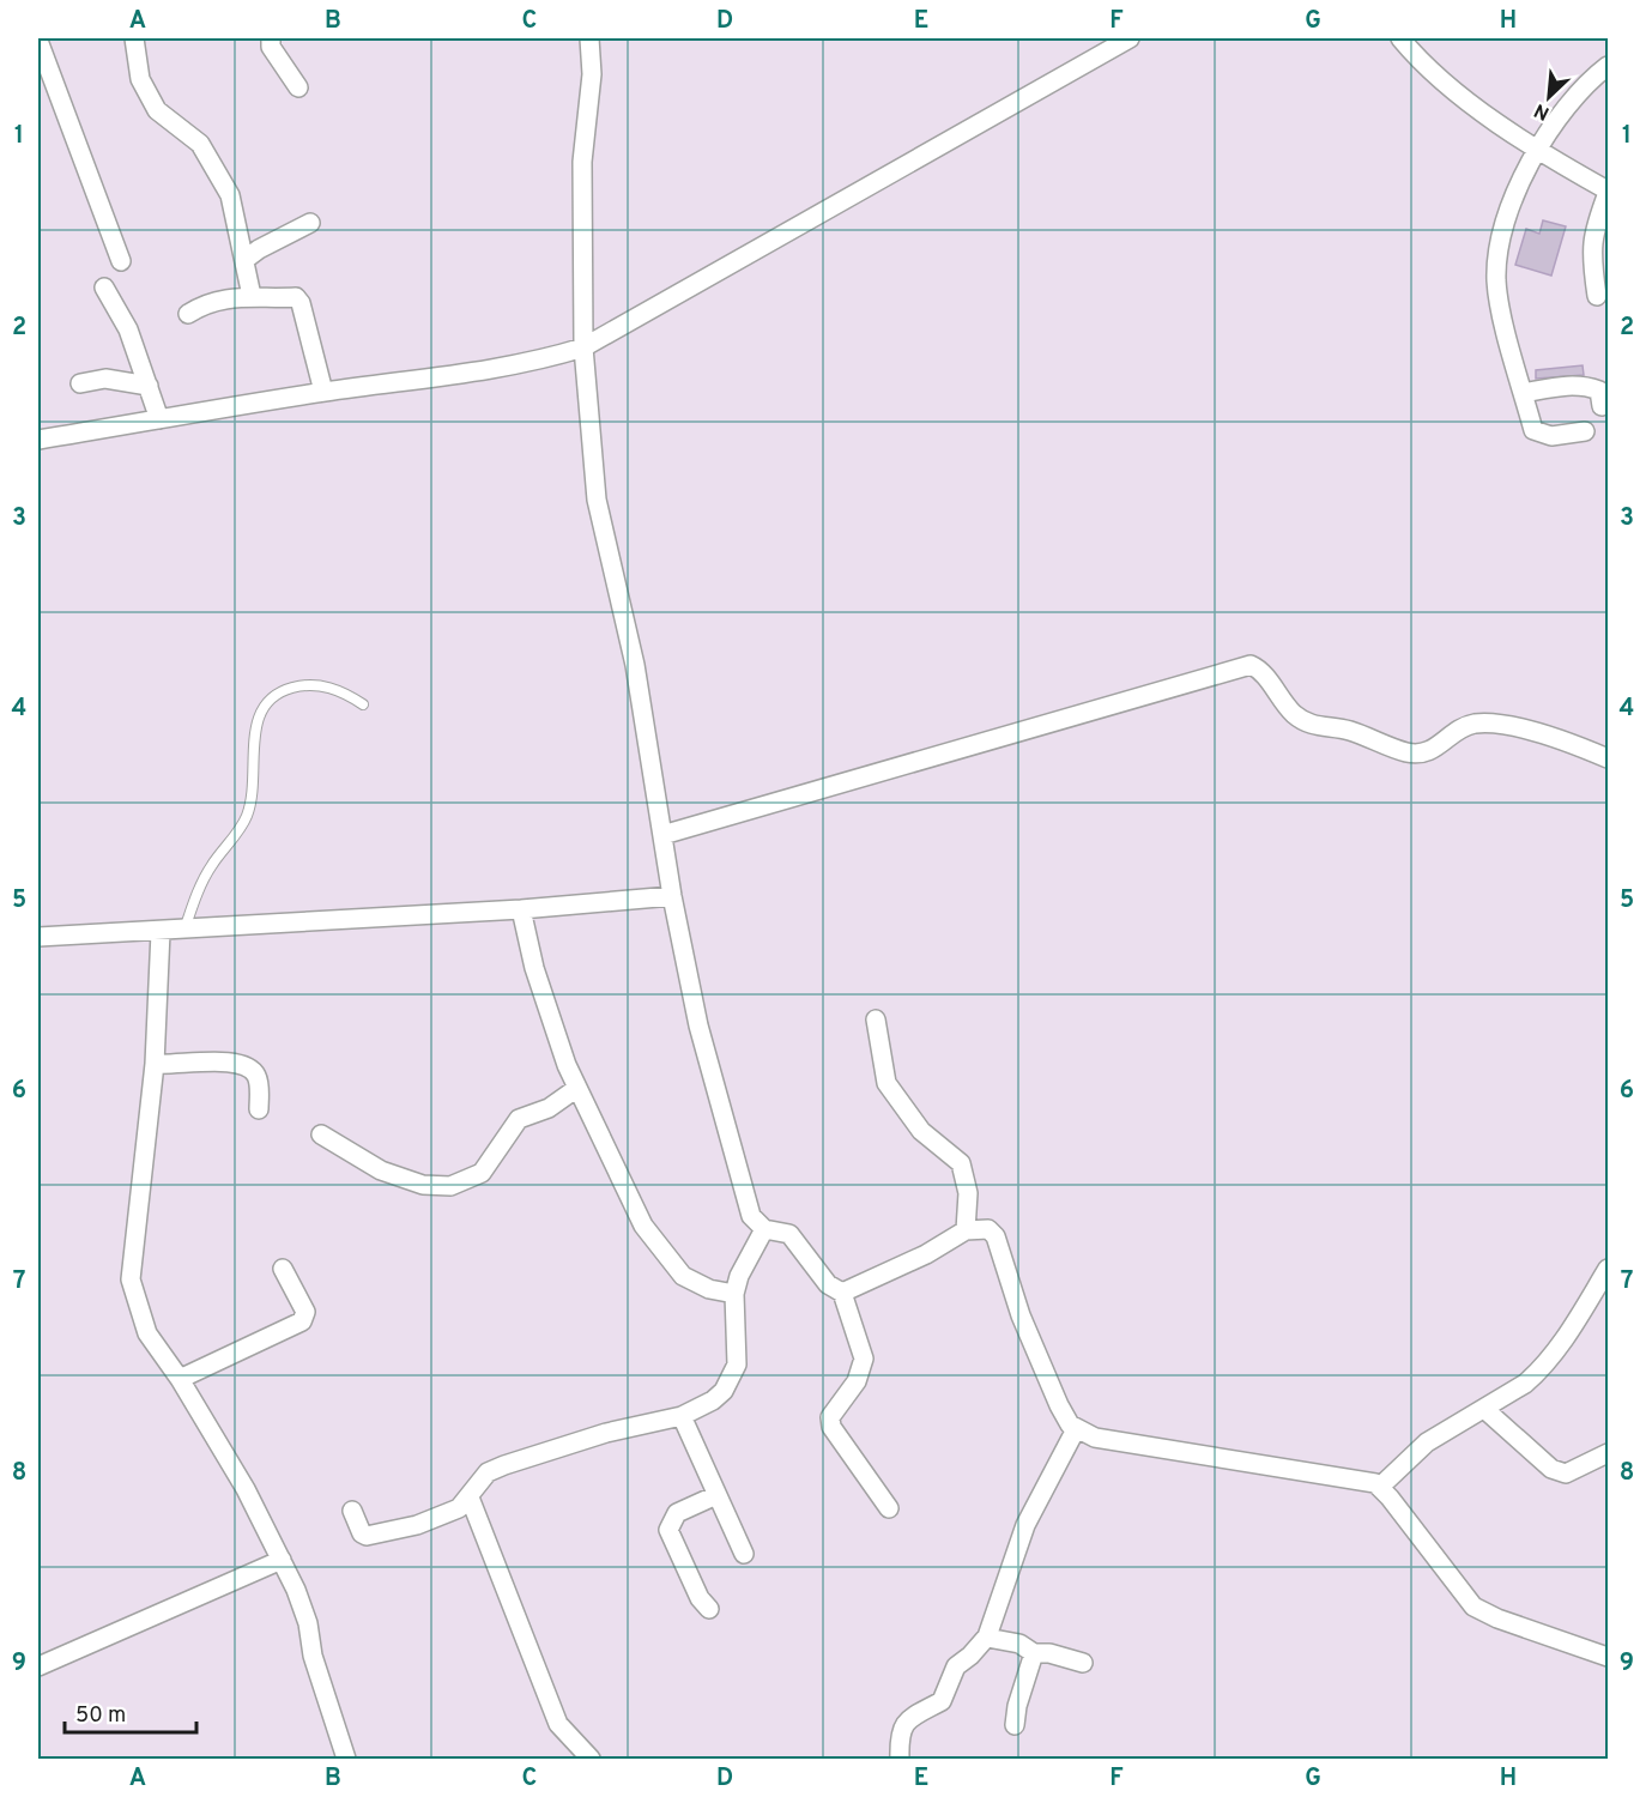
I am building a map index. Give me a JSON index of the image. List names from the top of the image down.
{
  "scale_bar": "50 m",
  "north": "bottom left",
  "grid": {
    "columns": [
      "A",
      "B",
      "C",
      "D",
      "E",
      "F",
      "G",
      "H"
    ],
    "rows": [
      "1",
      "2",
      "3",
      "4",
      "5",
      "6",
      "7",
      "8",
      "9"
    ]
  }
}
